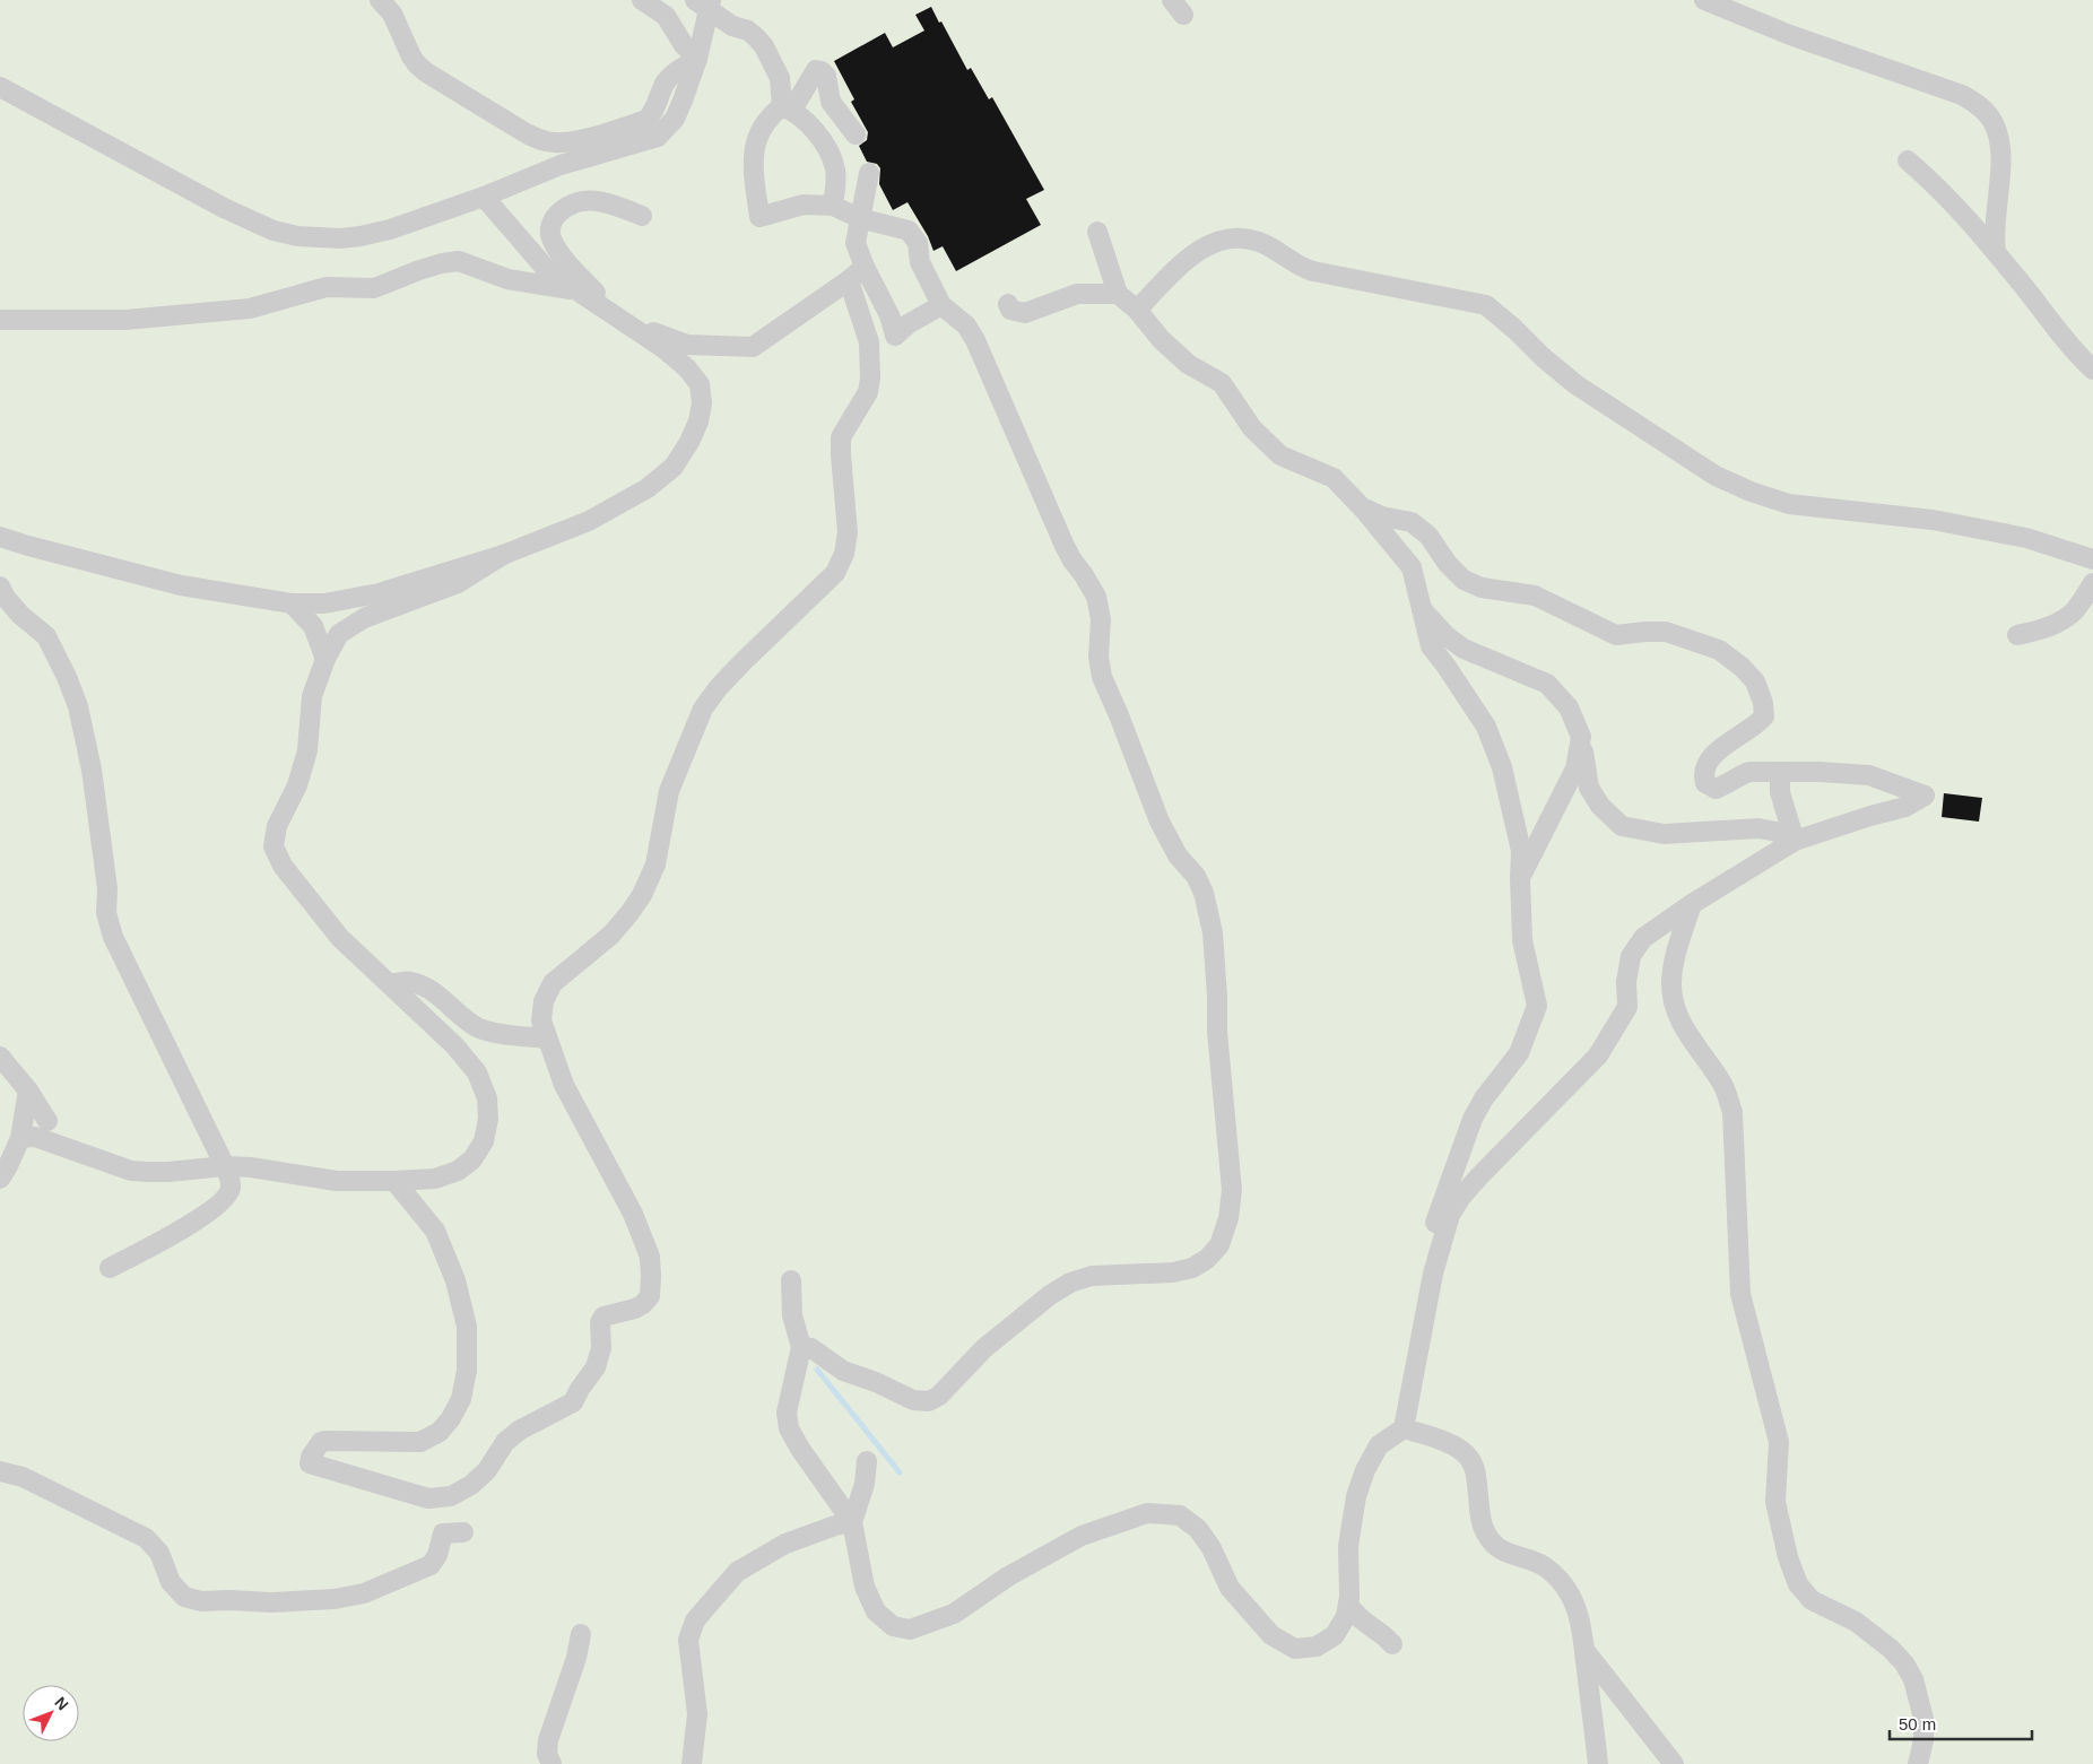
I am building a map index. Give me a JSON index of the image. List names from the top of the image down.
{
  "scale_bar": "50 m",
  "north": "top right"
}
